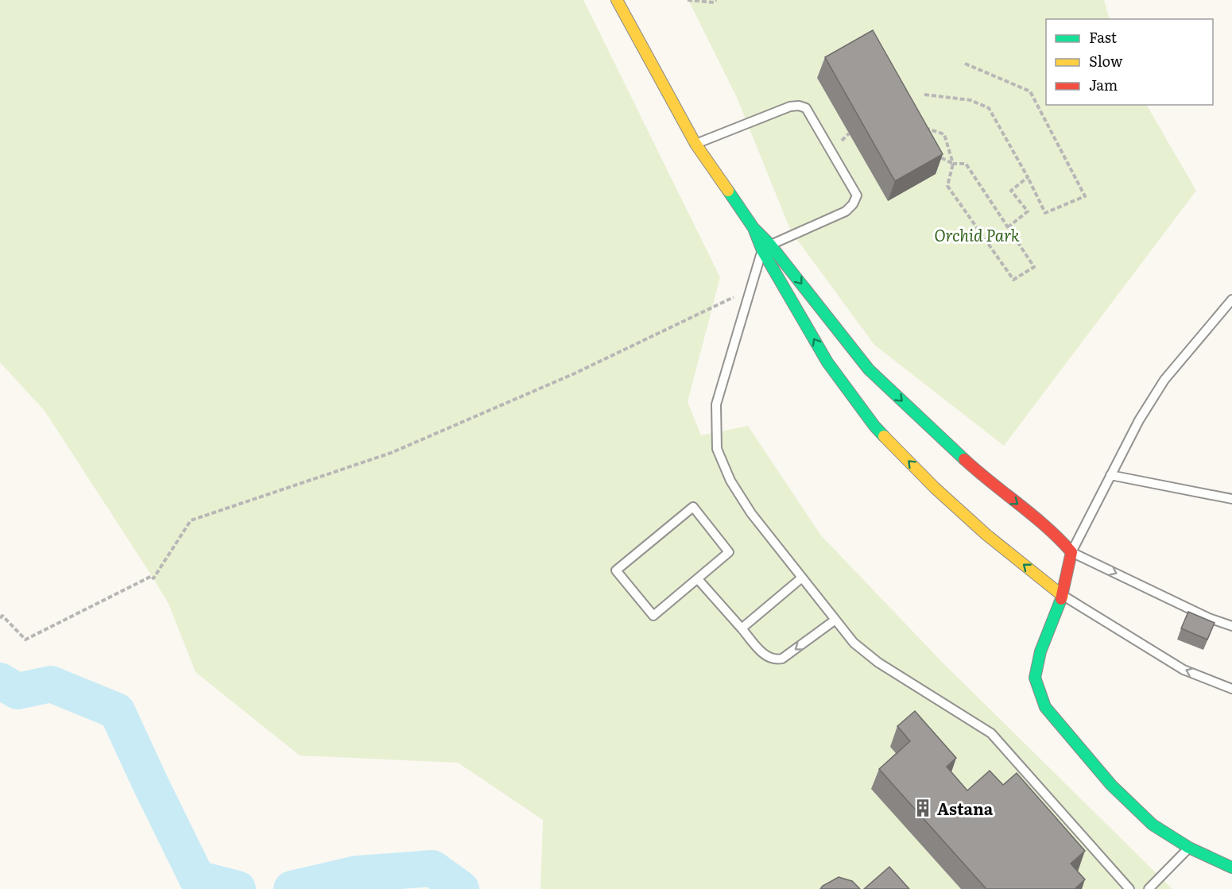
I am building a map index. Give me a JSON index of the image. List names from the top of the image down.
{
  "parks": ["Orchid Park"],
  "places": {
    "building": ["Astana"]
  },
  "legend": ["Fast", "Slow", "Jam"]
}
